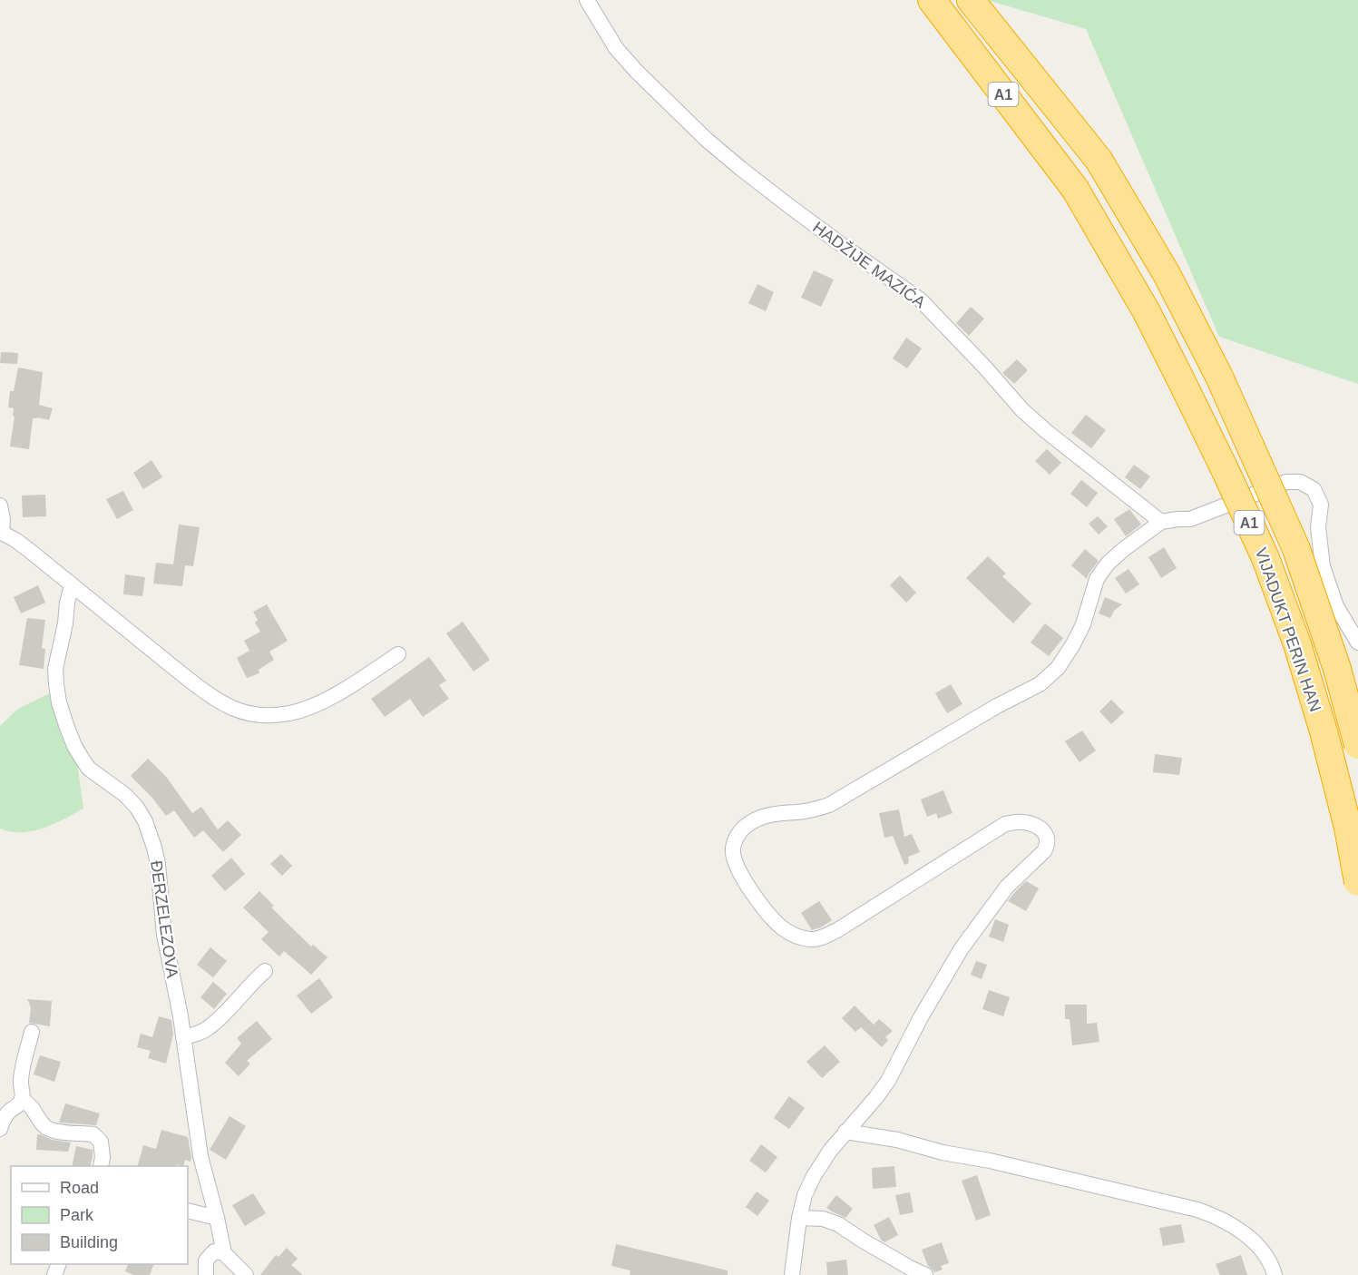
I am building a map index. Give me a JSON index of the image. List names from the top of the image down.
{
  "streets": {
    "highway": ["A1", "VIJADUKT PERIN HAN"],
    "street": ["HADŽIJE MAZIĆA", "ĐERZELEZOVA"]
  },
  "legend": ["Road", "Park", "Building"]
}
